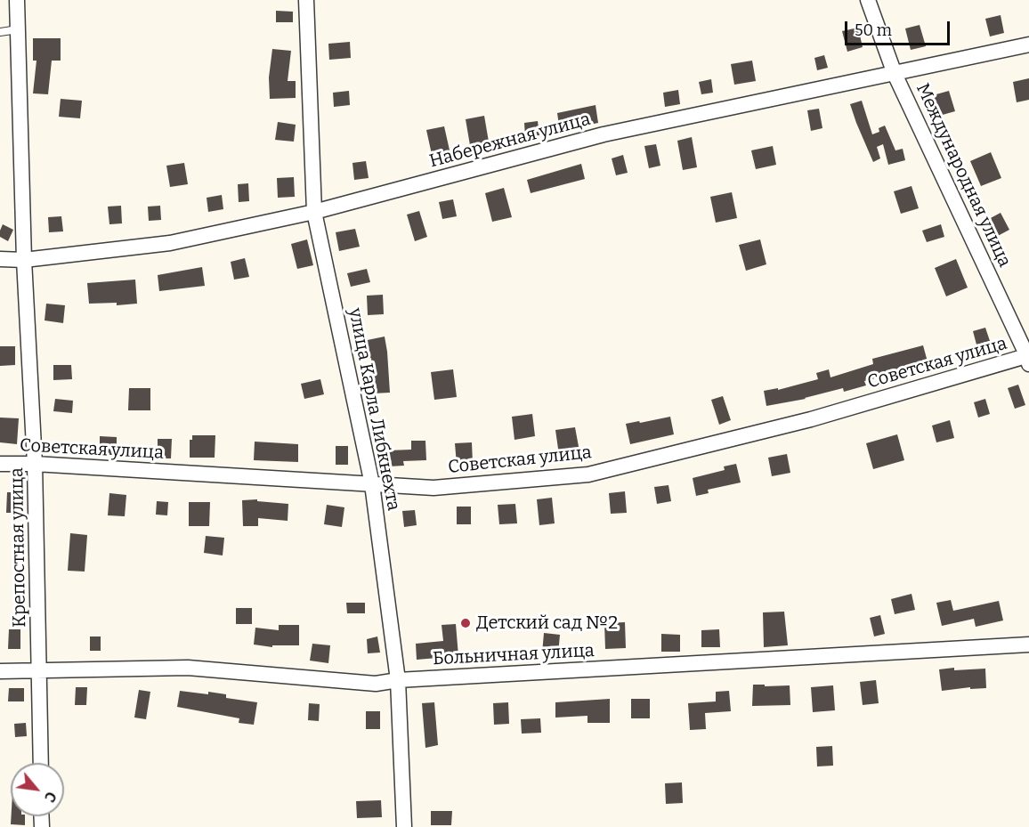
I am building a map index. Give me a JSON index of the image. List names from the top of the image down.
{
  "streets": {
    "street": [
      "Набережная улица",
      "Международная улица",
      "Советская улица",
      "улица Карла Либкнехта",
      "Крепостная улица",
      "Больничная улица"
    ]
  },
  "crossings": [
    ["Набережная улица", "Международная улица"],
    ["Набережная улица", "улица Карла Либкнехта"],
    ["Набережная улица", "Крепостная улица"],
    ["Международная улица", "Советская улица"],
    ["Советская улица", "улица Карла Либкнехта"],
    ["Советская улица", "Крепостная улица"],
    ["улица Карла Либкнехта", "Больничная улица"],
    ["Крепостная улица", "Больничная улица"]
  ],
  "places": ["Детский сад №2"],
  "scale_bar": "50 m",
  "north": "bottom right"
}
